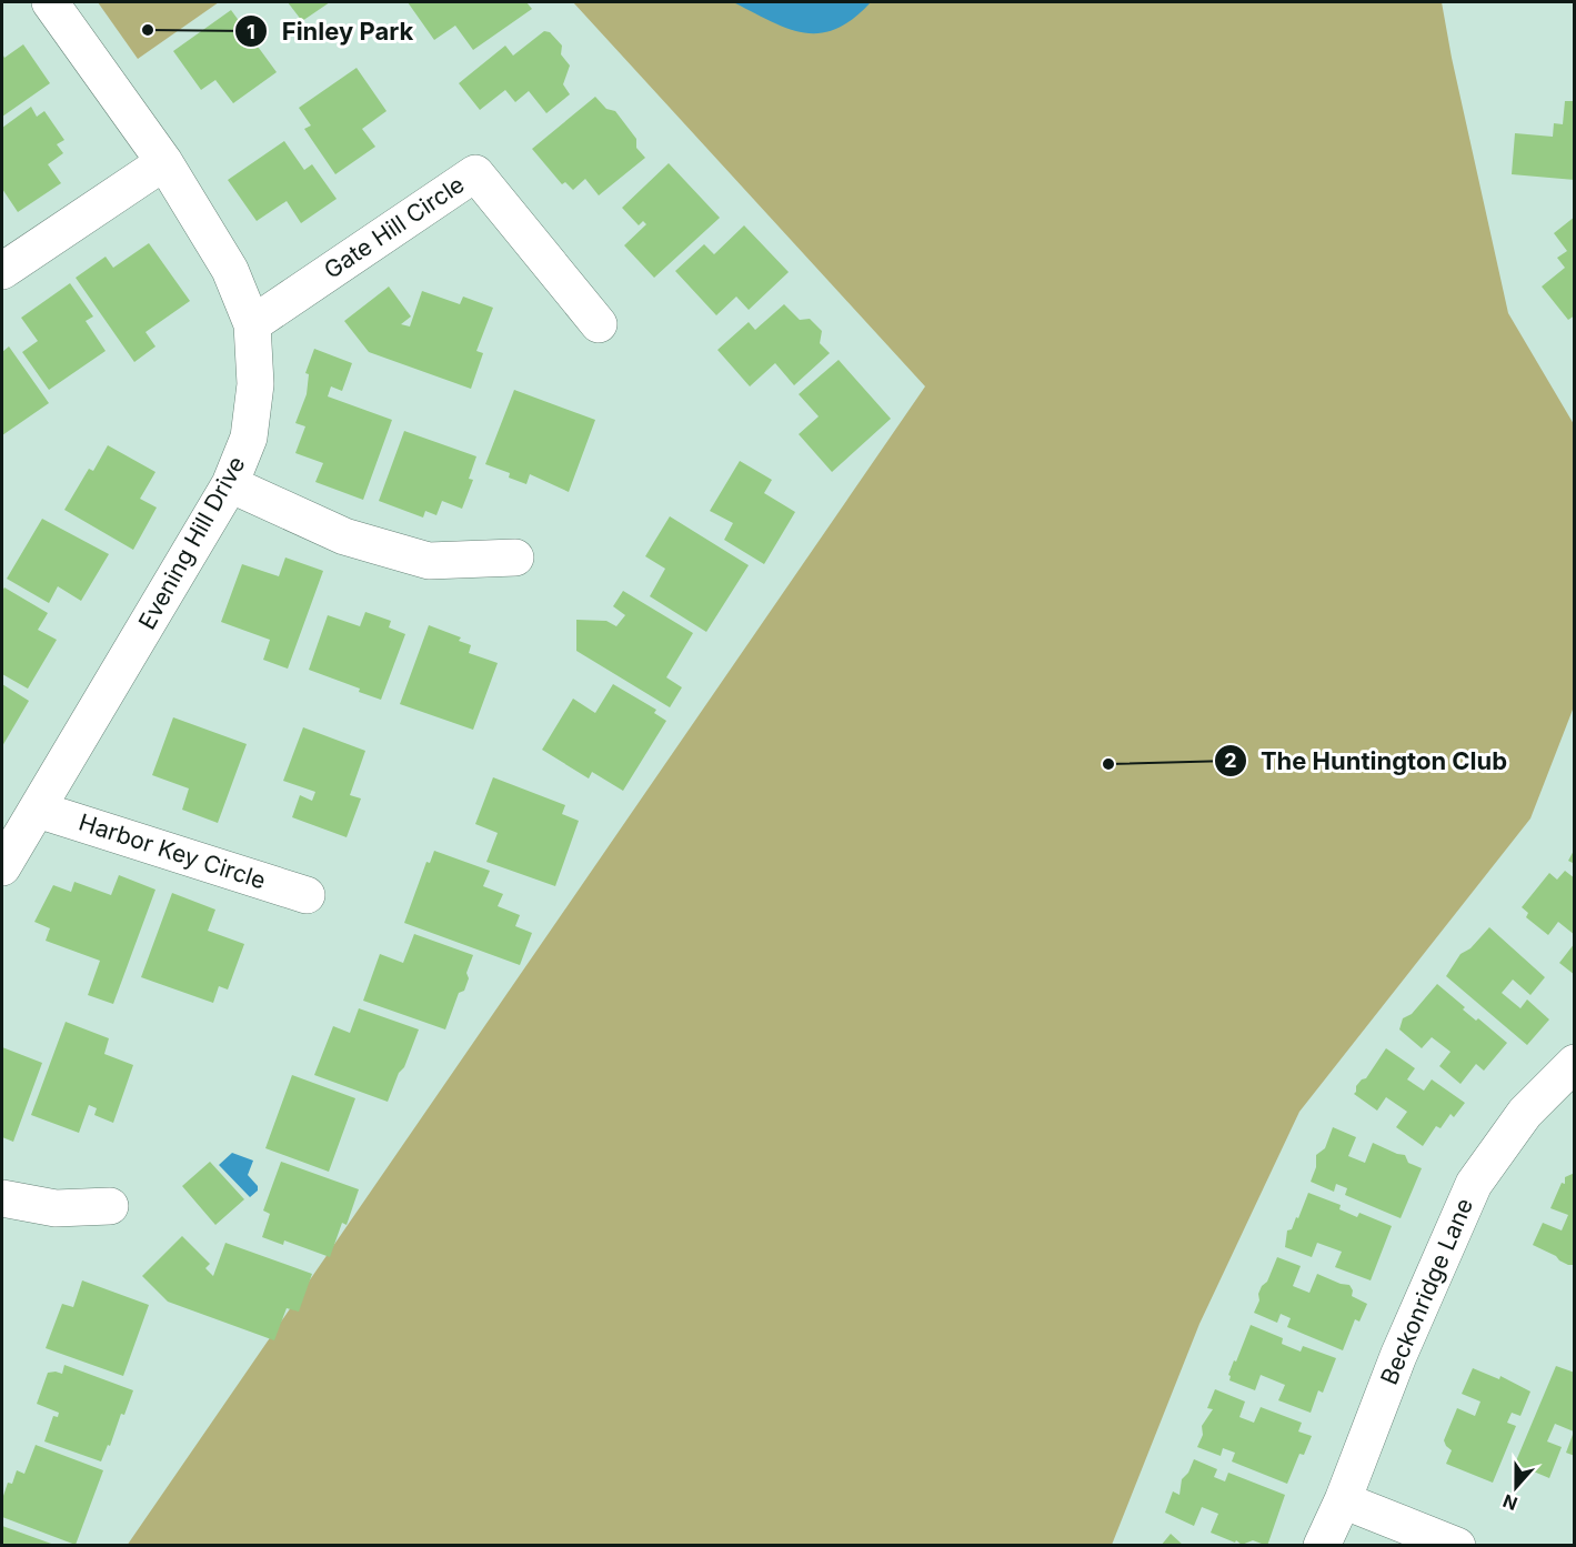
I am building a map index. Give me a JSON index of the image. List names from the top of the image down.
{
  "streets": {
    "street": [
      "Gate Hill Circle",
      "Evening Hill Drive",
      "Harbor Key Circle",
      "Beckonridge Lane"
    ]
  },
  "crossings": [
    ["Gate Hill Circle", "Evening Hill Drive"],
    ["Evening Hill Drive", "Harbor Key Circle"]
  ],
  "places": ["Finley Park", "The Huntington Club"],
  "north": "bottom"
}
